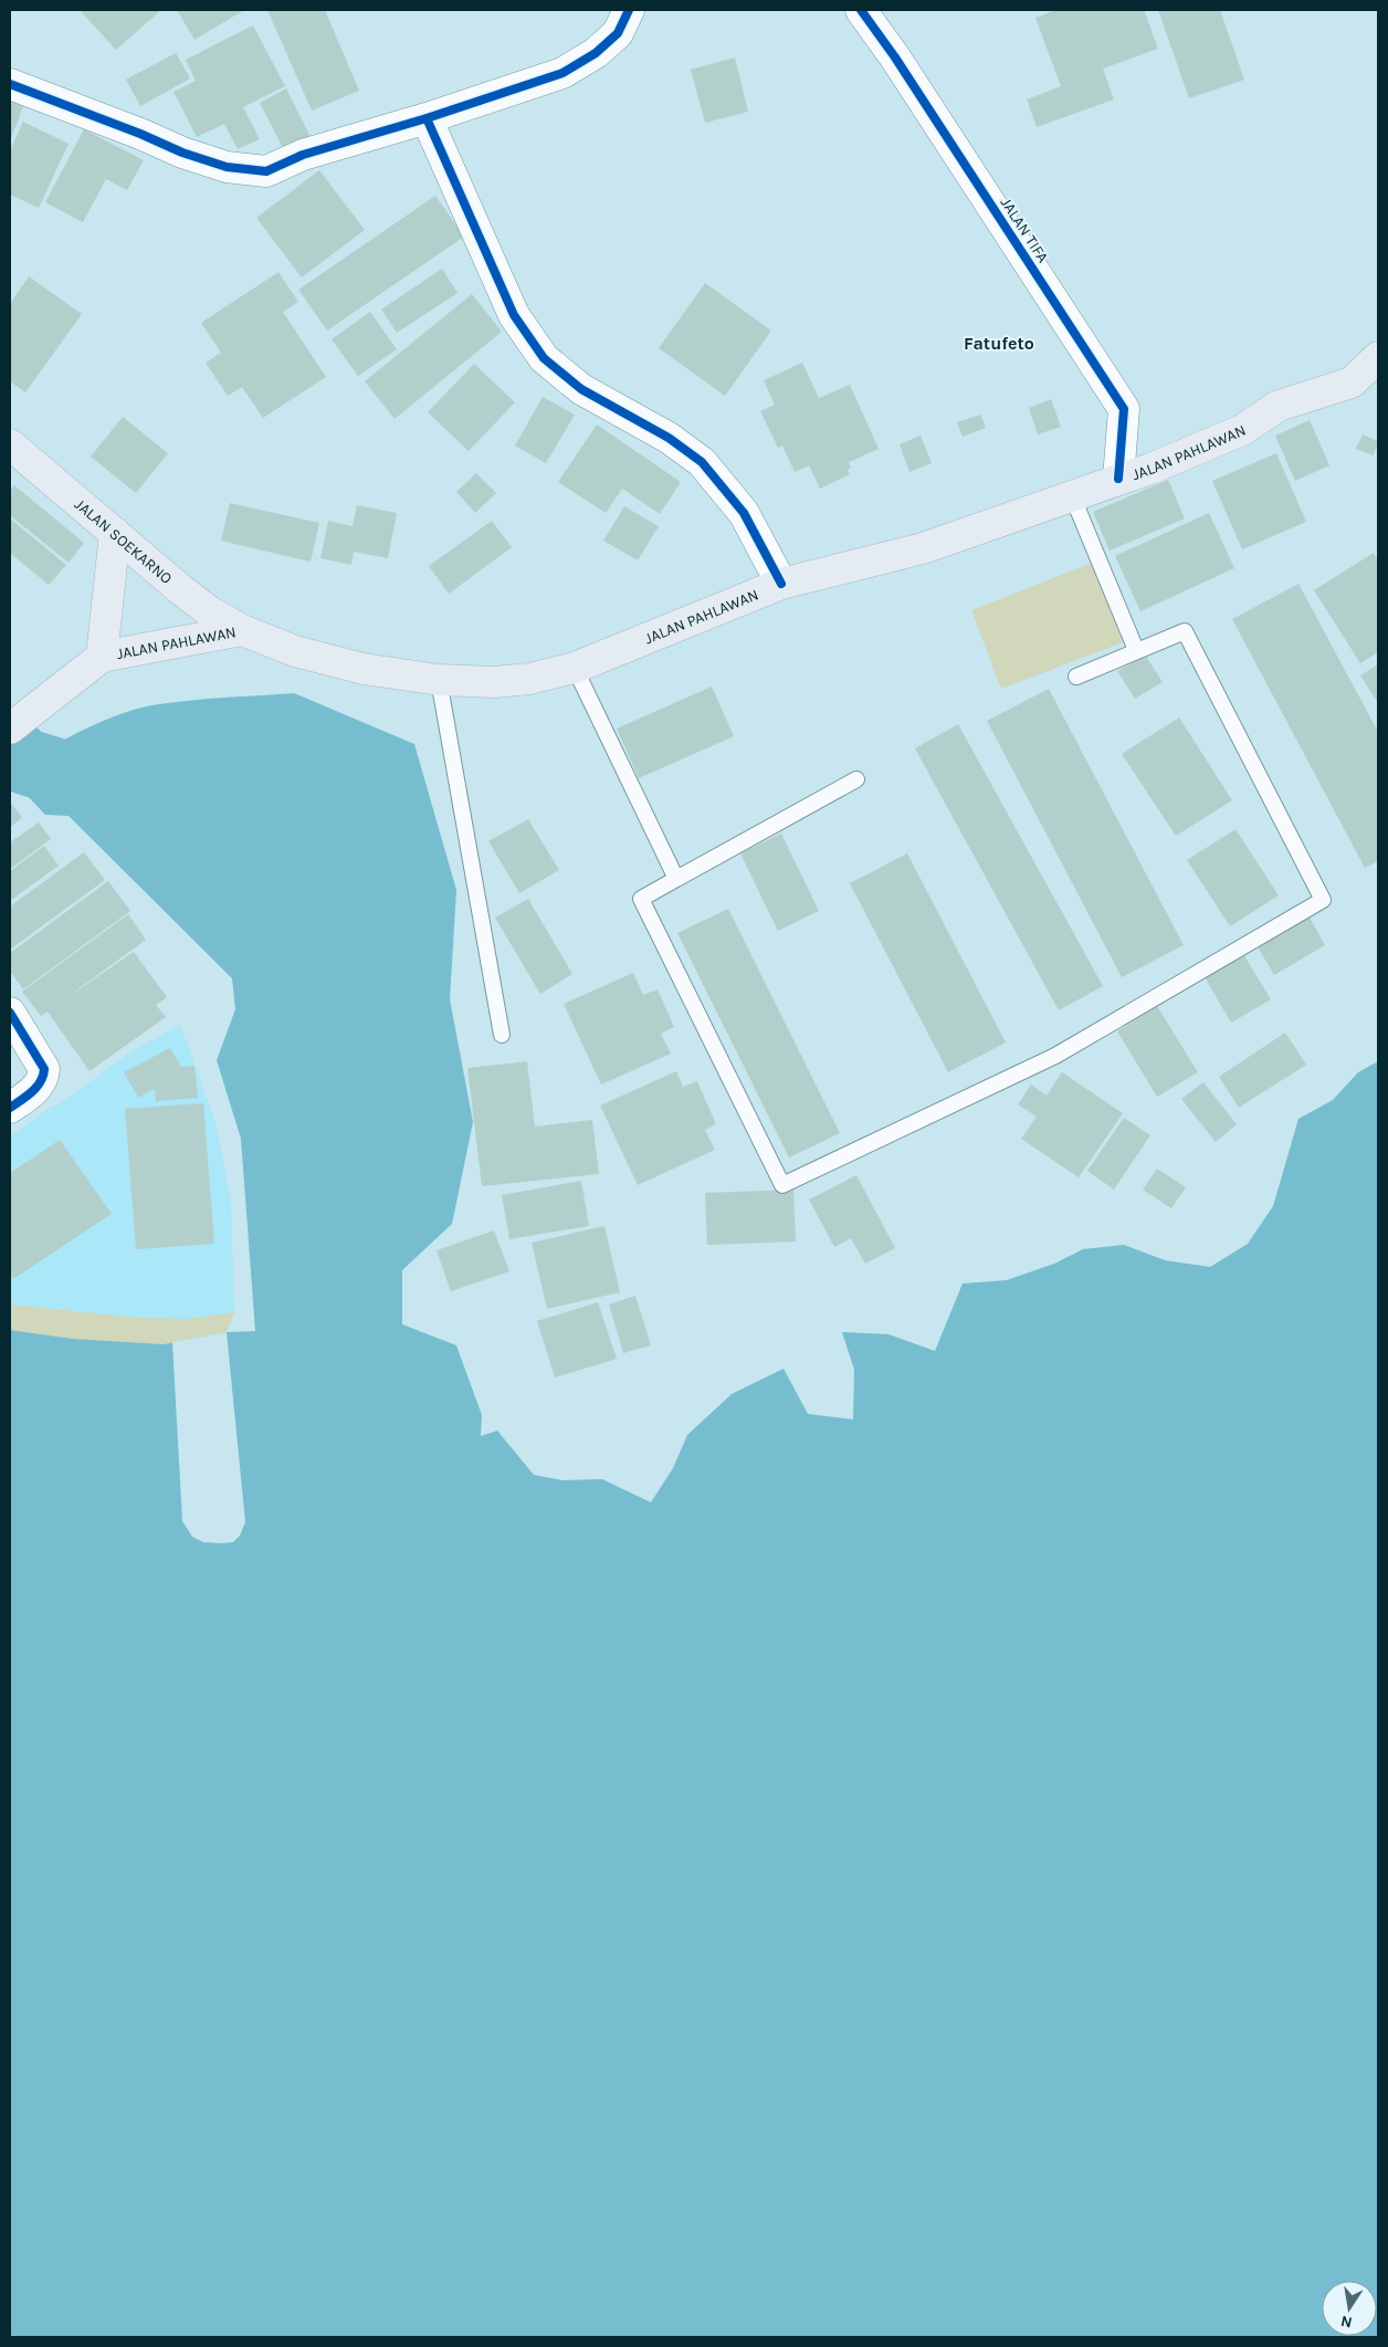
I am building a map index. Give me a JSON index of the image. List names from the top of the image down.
{
  "streets": {
    "highway": ["JALAN PAHLAWAN", "JALAN SOEKARNO"],
    "street": ["JALAN TIFA"]
  },
  "crossings": [
    ["JALAN TIFA", "JALAN PAHLAWAN"],
    ["JALAN PAHLAWAN", "JALAN SOEKARNO"]
  ],
  "districts": ["Fatufeto"],
  "north": "bottom"
}
